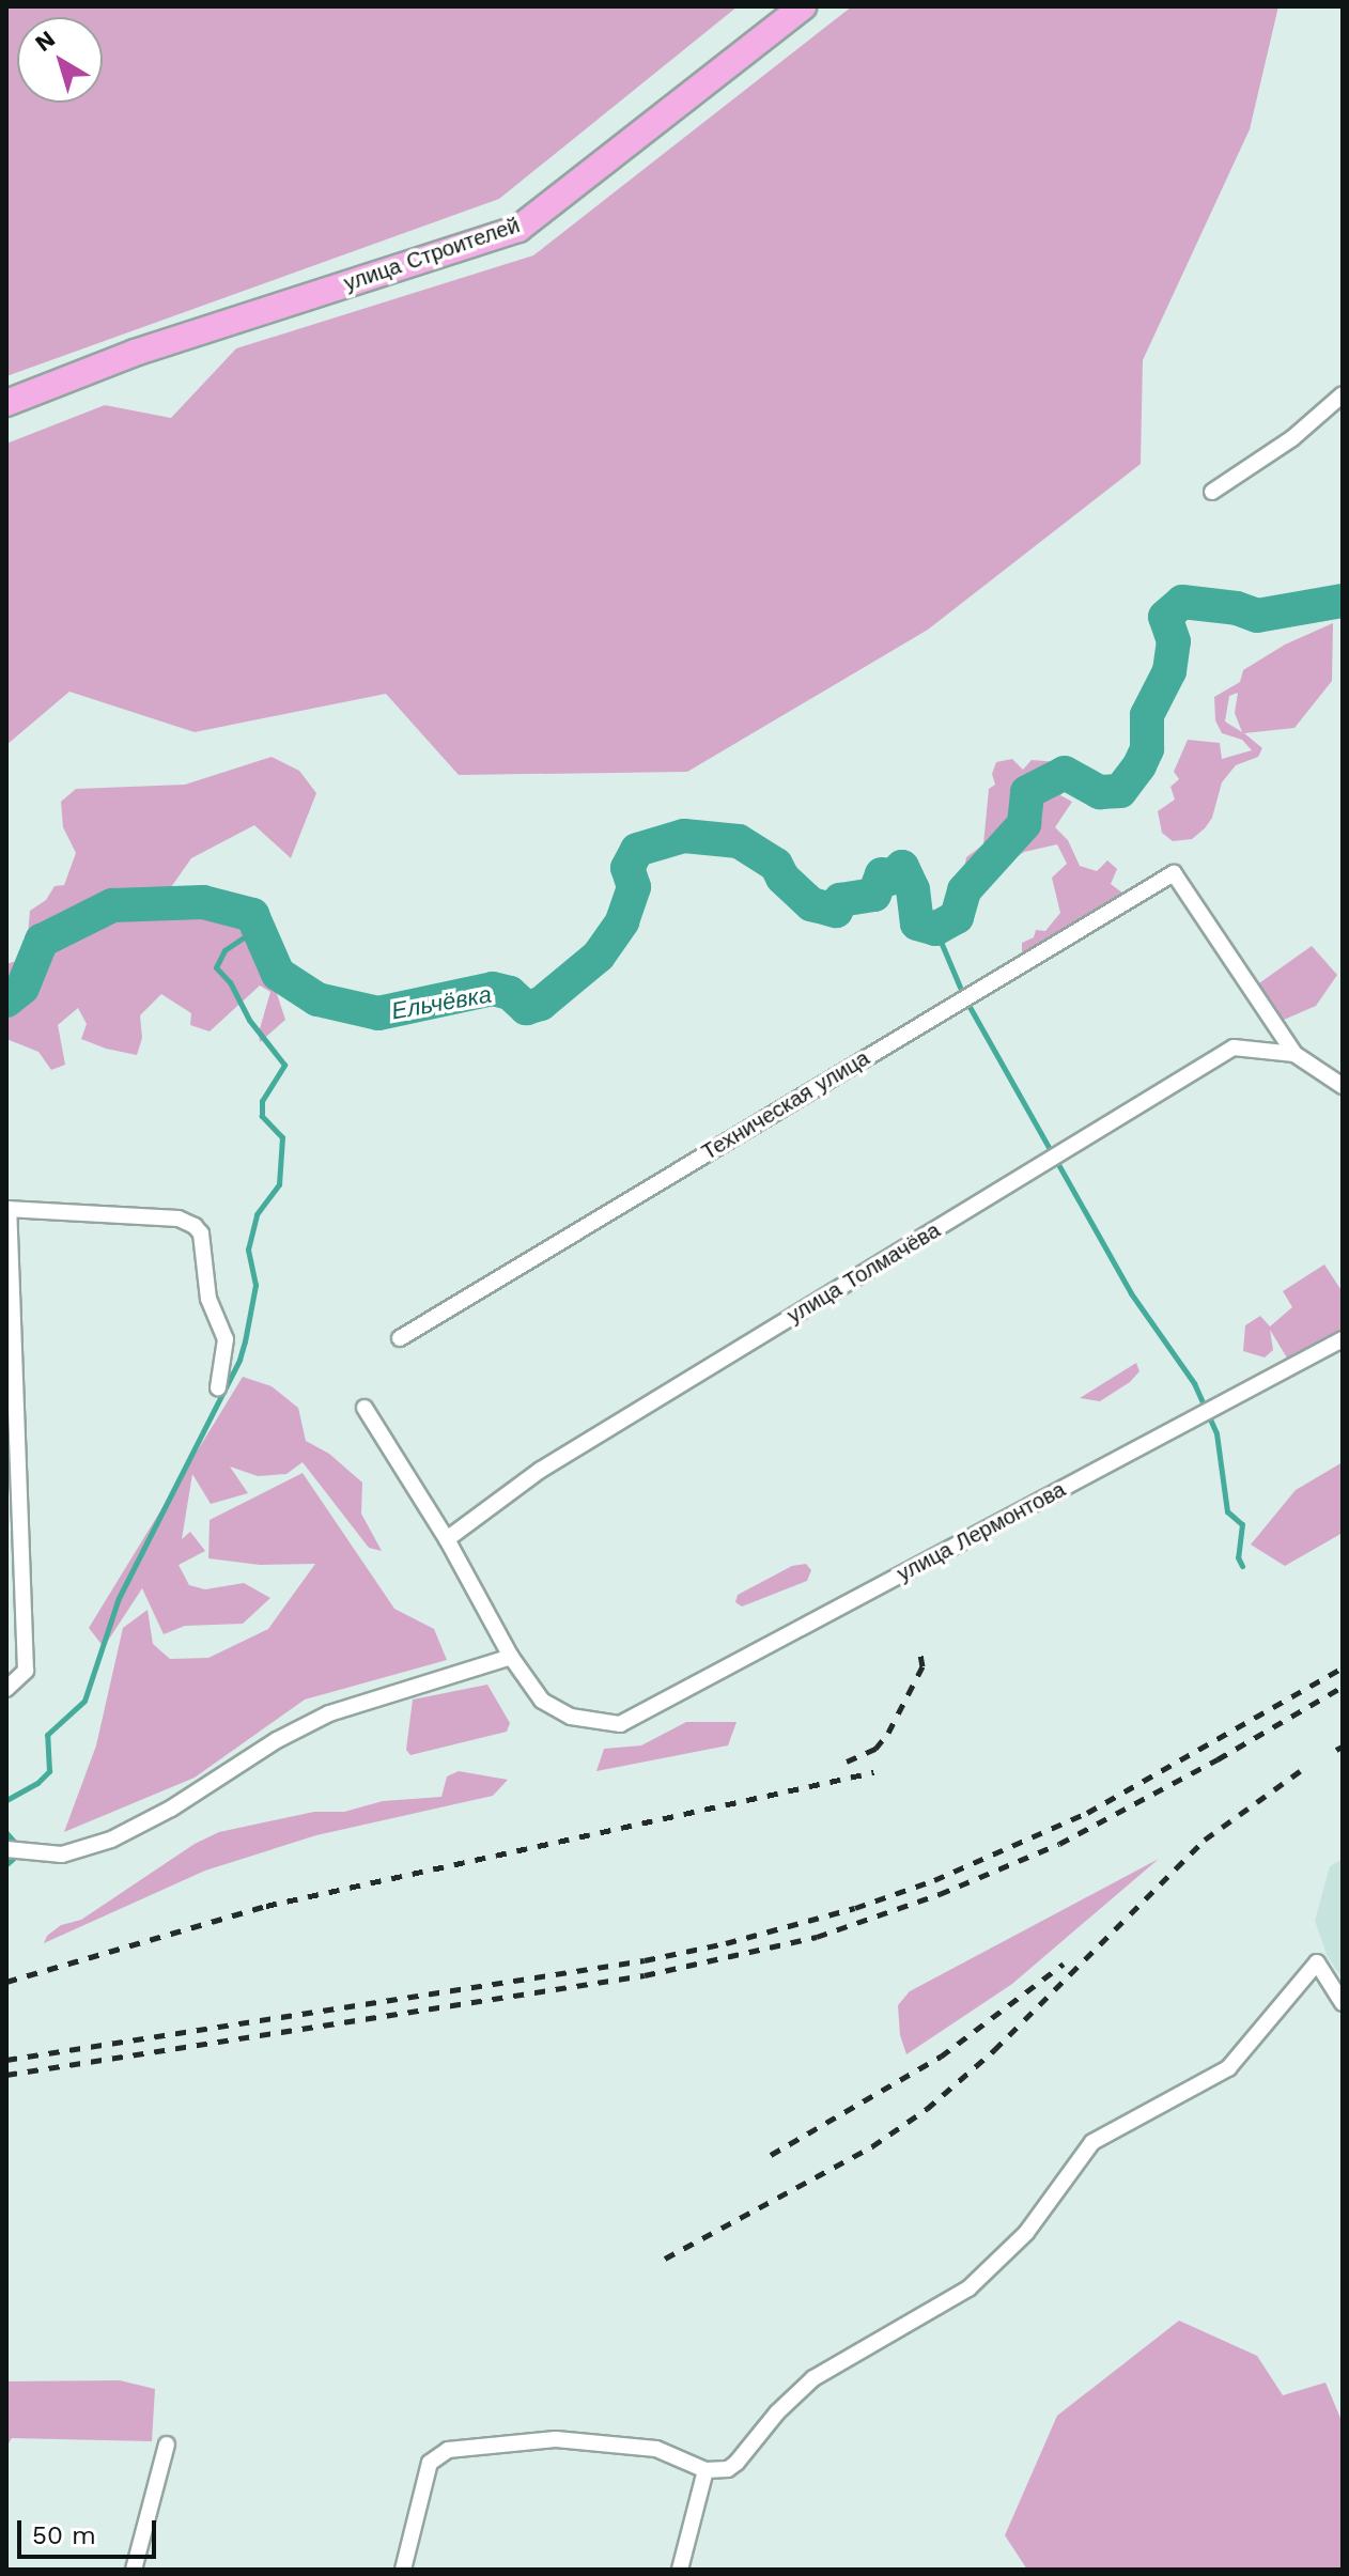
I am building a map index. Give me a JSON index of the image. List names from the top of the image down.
{
  "streets": {
    "main road": ["улица Строителей"],
    "street": ["Техническая улица", "улица Толмачёва", "улица Лермонтова"]
  },
  "crossings": [
    ["Техническая улица", "улица Толмачёва"]
  ],
  "water": ["Ельчёвка"],
  "scale_bar": "50 m",
  "north": "top left"
}
